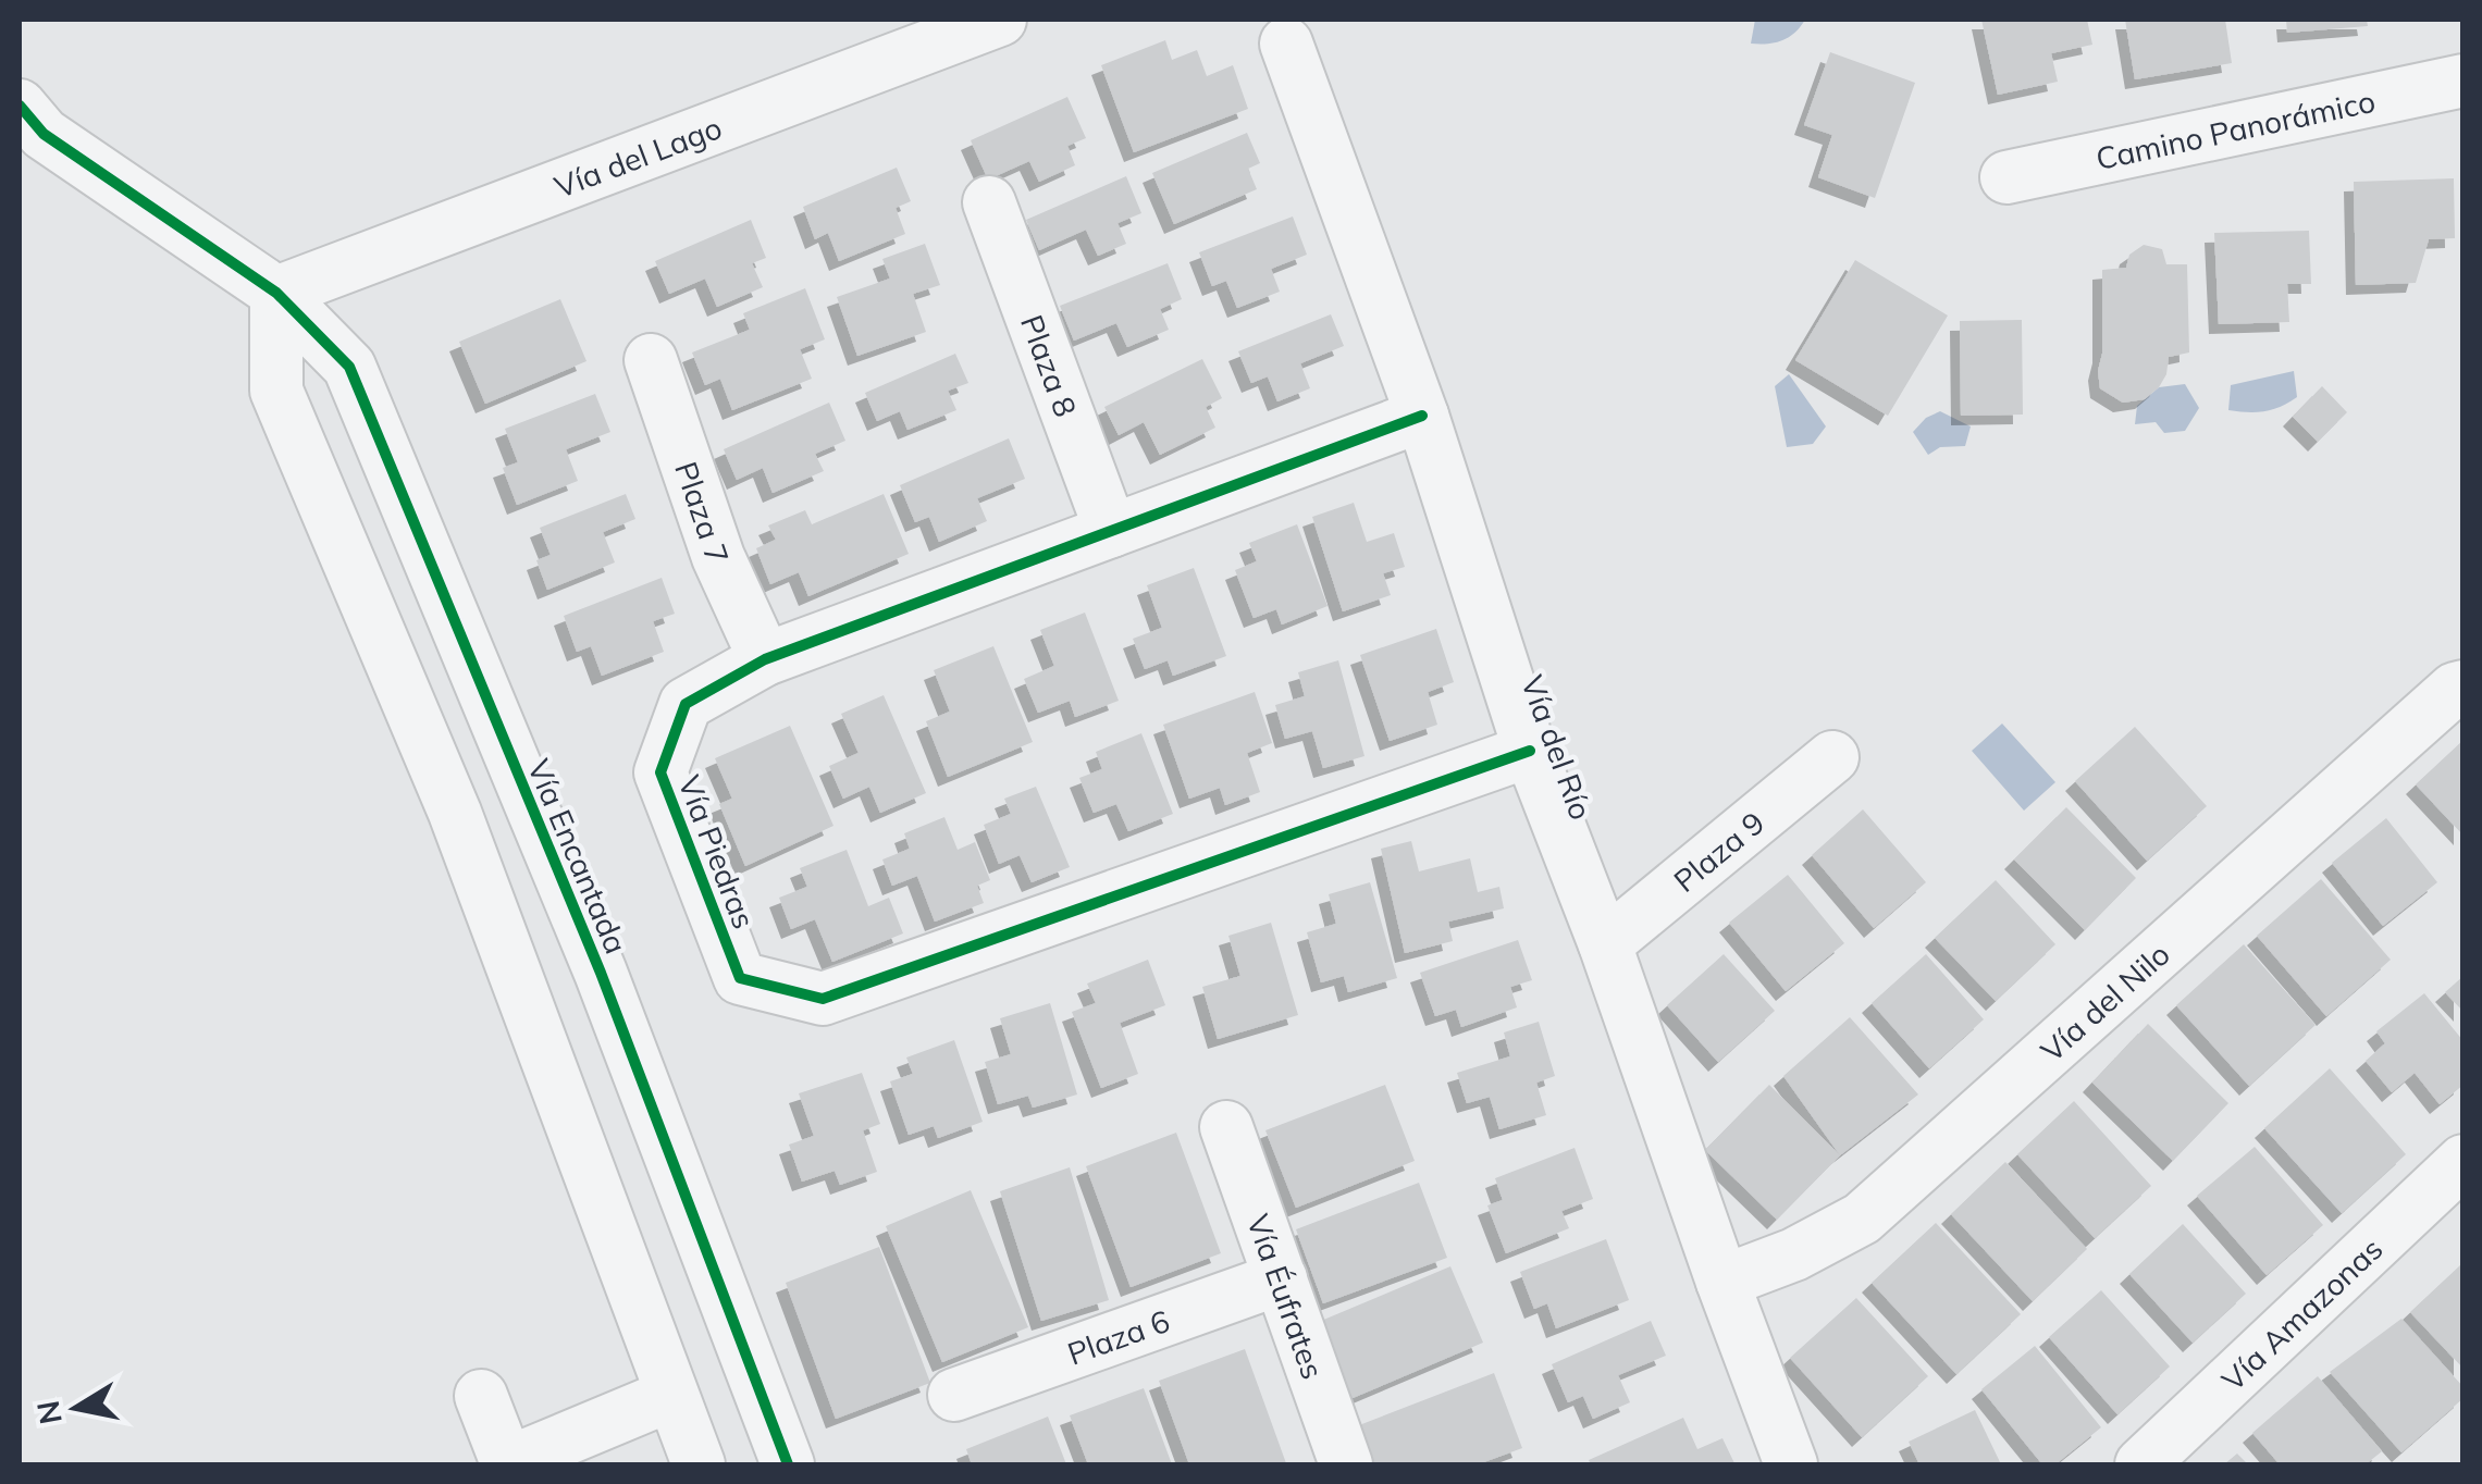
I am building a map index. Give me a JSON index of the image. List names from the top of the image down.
{
  "streets": {
    "street": [
      "Camino Panorámico",
      "Vía del Lago",
      "Plaza 8",
      "Plaza 7",
      "Vía del Río",
      "Plaza 9",
      "Vía Piedras",
      "Vía Encantada",
      "Vía del Nilo",
      "Vía Éufrates",
      "Vía Amazonas",
      "Plaza 6"
    ]
  },
  "crossings": [
    ["Vía del Lago", "Vía Encantada"],
    ["Plaza 8", "Vía Piedras"],
    ["Plaza 7", "Vía Piedras"],
    ["Vía del Río", "Plaza 9"],
    ["Vía del Río", "Vía Piedras"],
    ["Vía del Río", "Vía del Nilo"],
    ["Vía Éufrates", "Plaza 6"]
  ],
  "north": "left"
}
